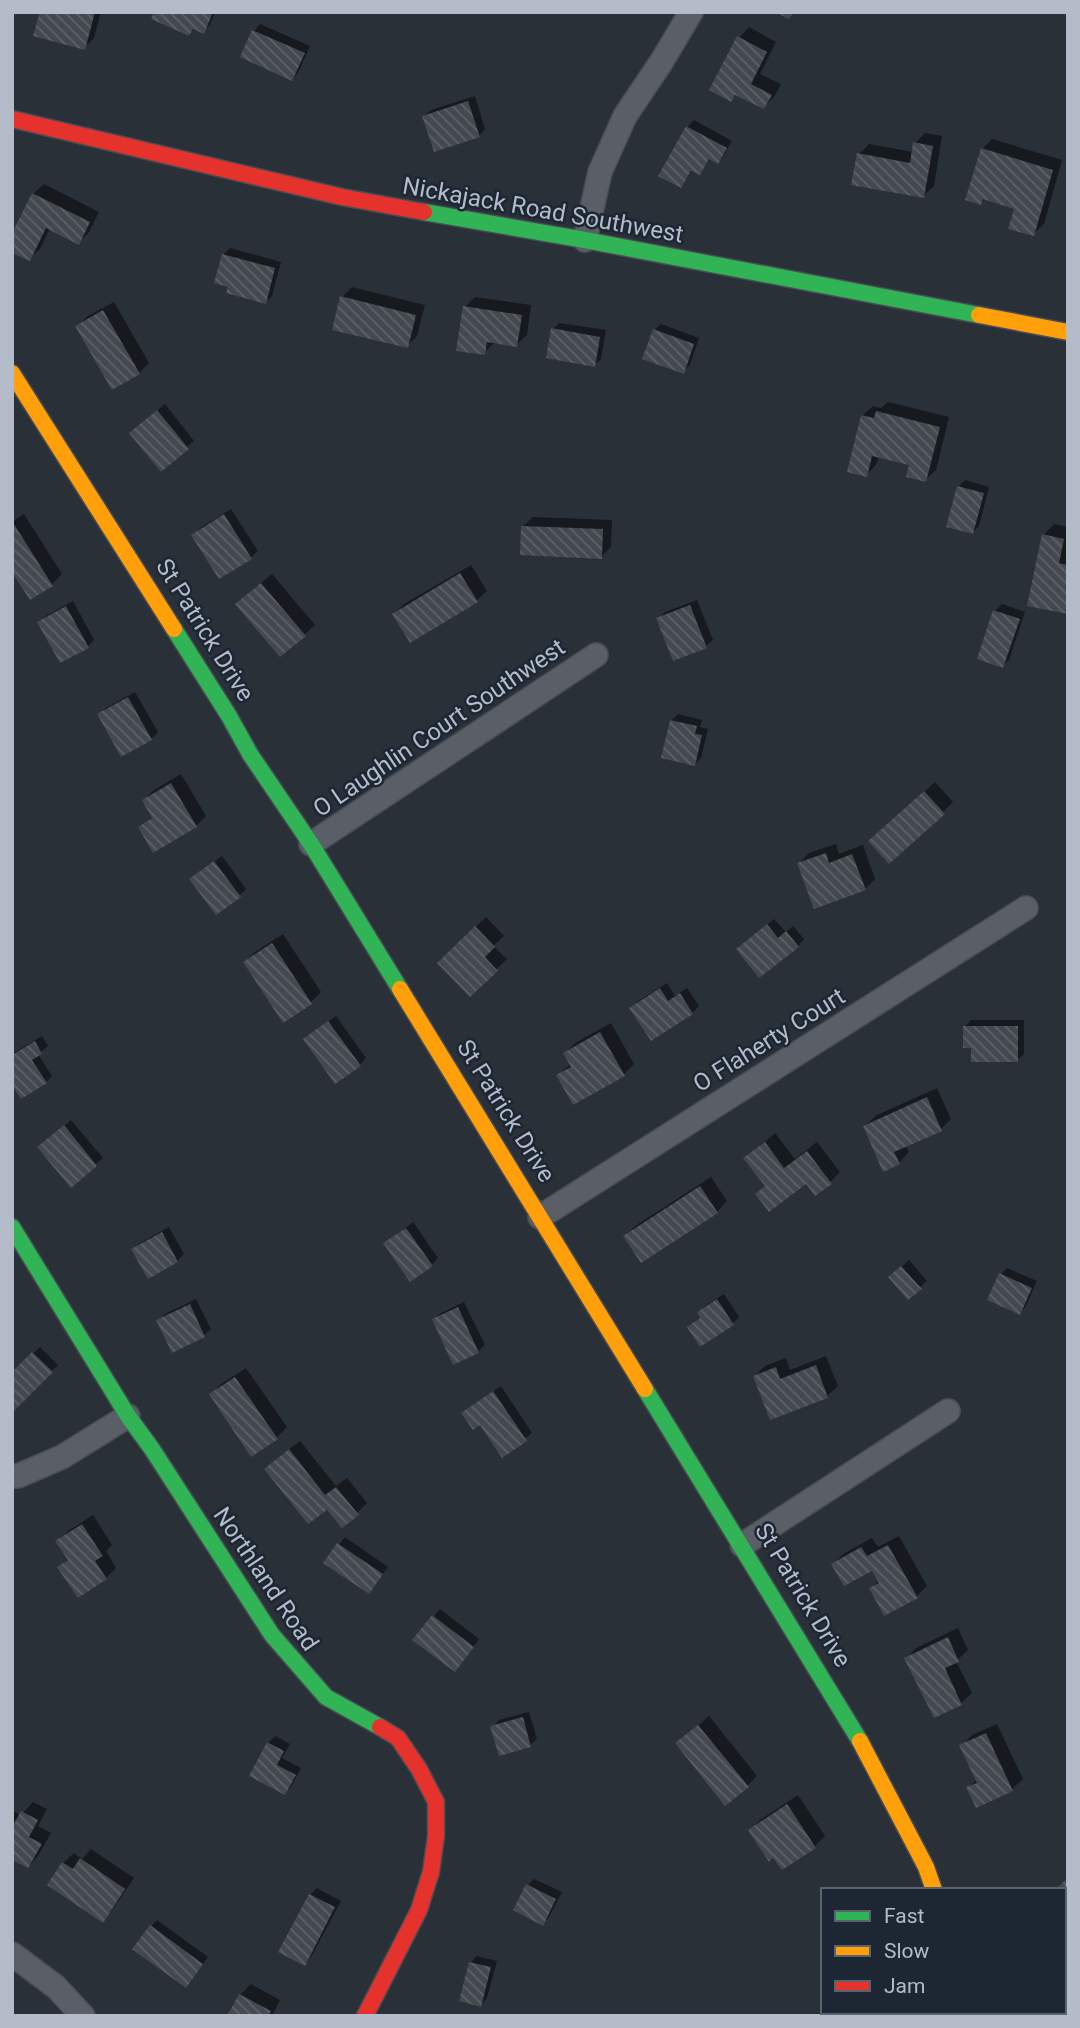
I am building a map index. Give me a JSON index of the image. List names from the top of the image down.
{
  "streets": {
    "street": [
      "Nickajack Road Southwest",
      "St Patrick Drive",
      "O Laughlin Court Southwest",
      "O Flaherty Court",
      "Northland Road"
    ]
  },
  "crossings": [
    ["St Patrick Drive", "O Laughlin Court Southwest"],
    ["St Patrick Drive", "O Flaherty Court"]
  ],
  "legend": ["Fast", "Slow", "Jam"]
}
